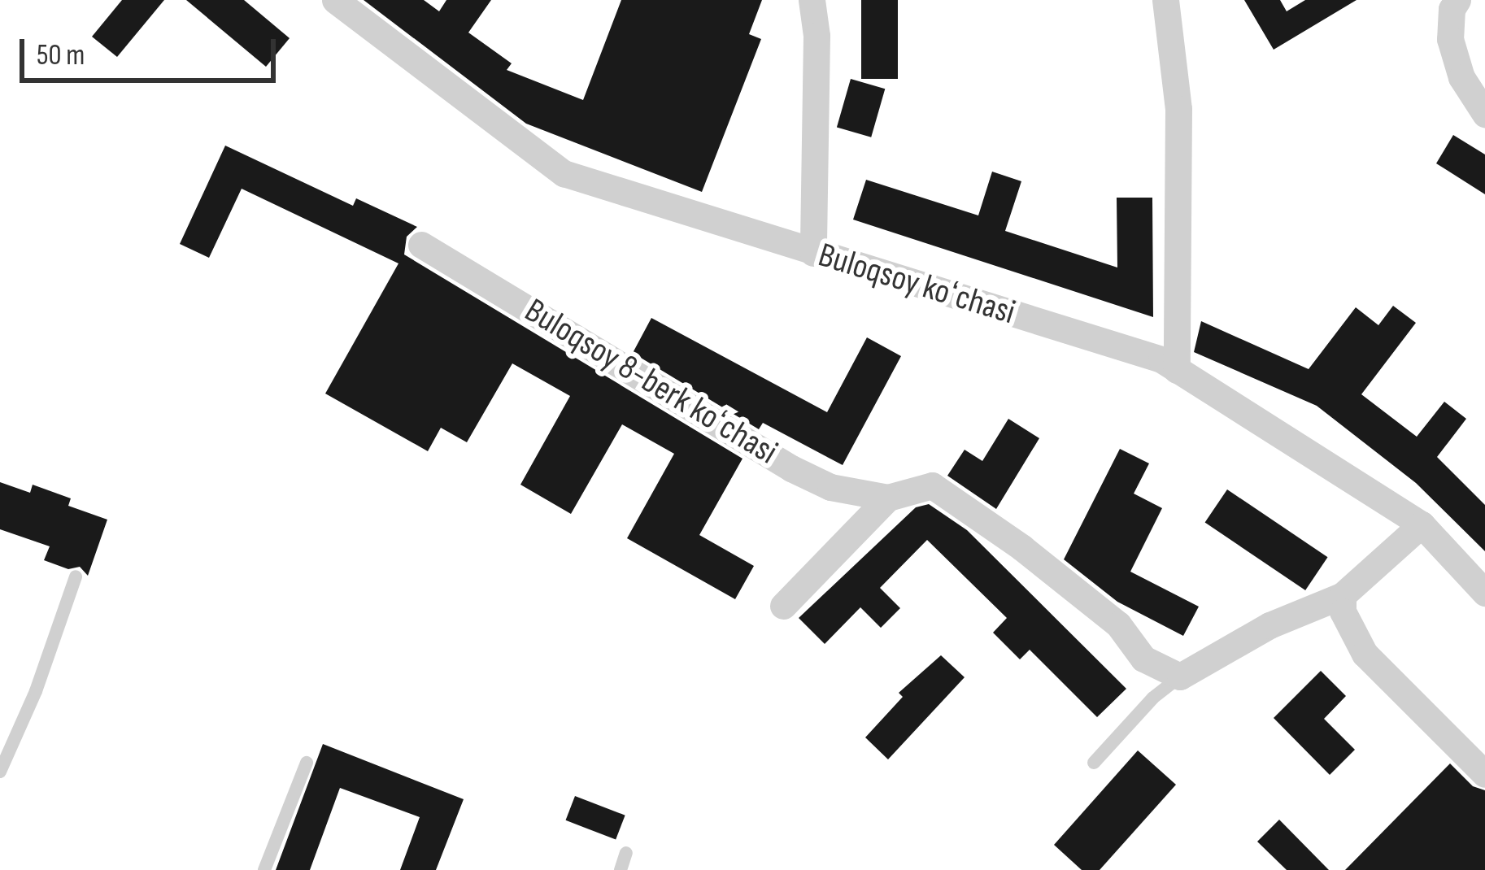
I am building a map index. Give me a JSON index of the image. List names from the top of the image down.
{
  "streets": {
    "street": ["Buloqsoy koʻchasi", "Buloqsoy 8-berk koʻchasi"]
  },
  "scale_bar": "50 m"
}
